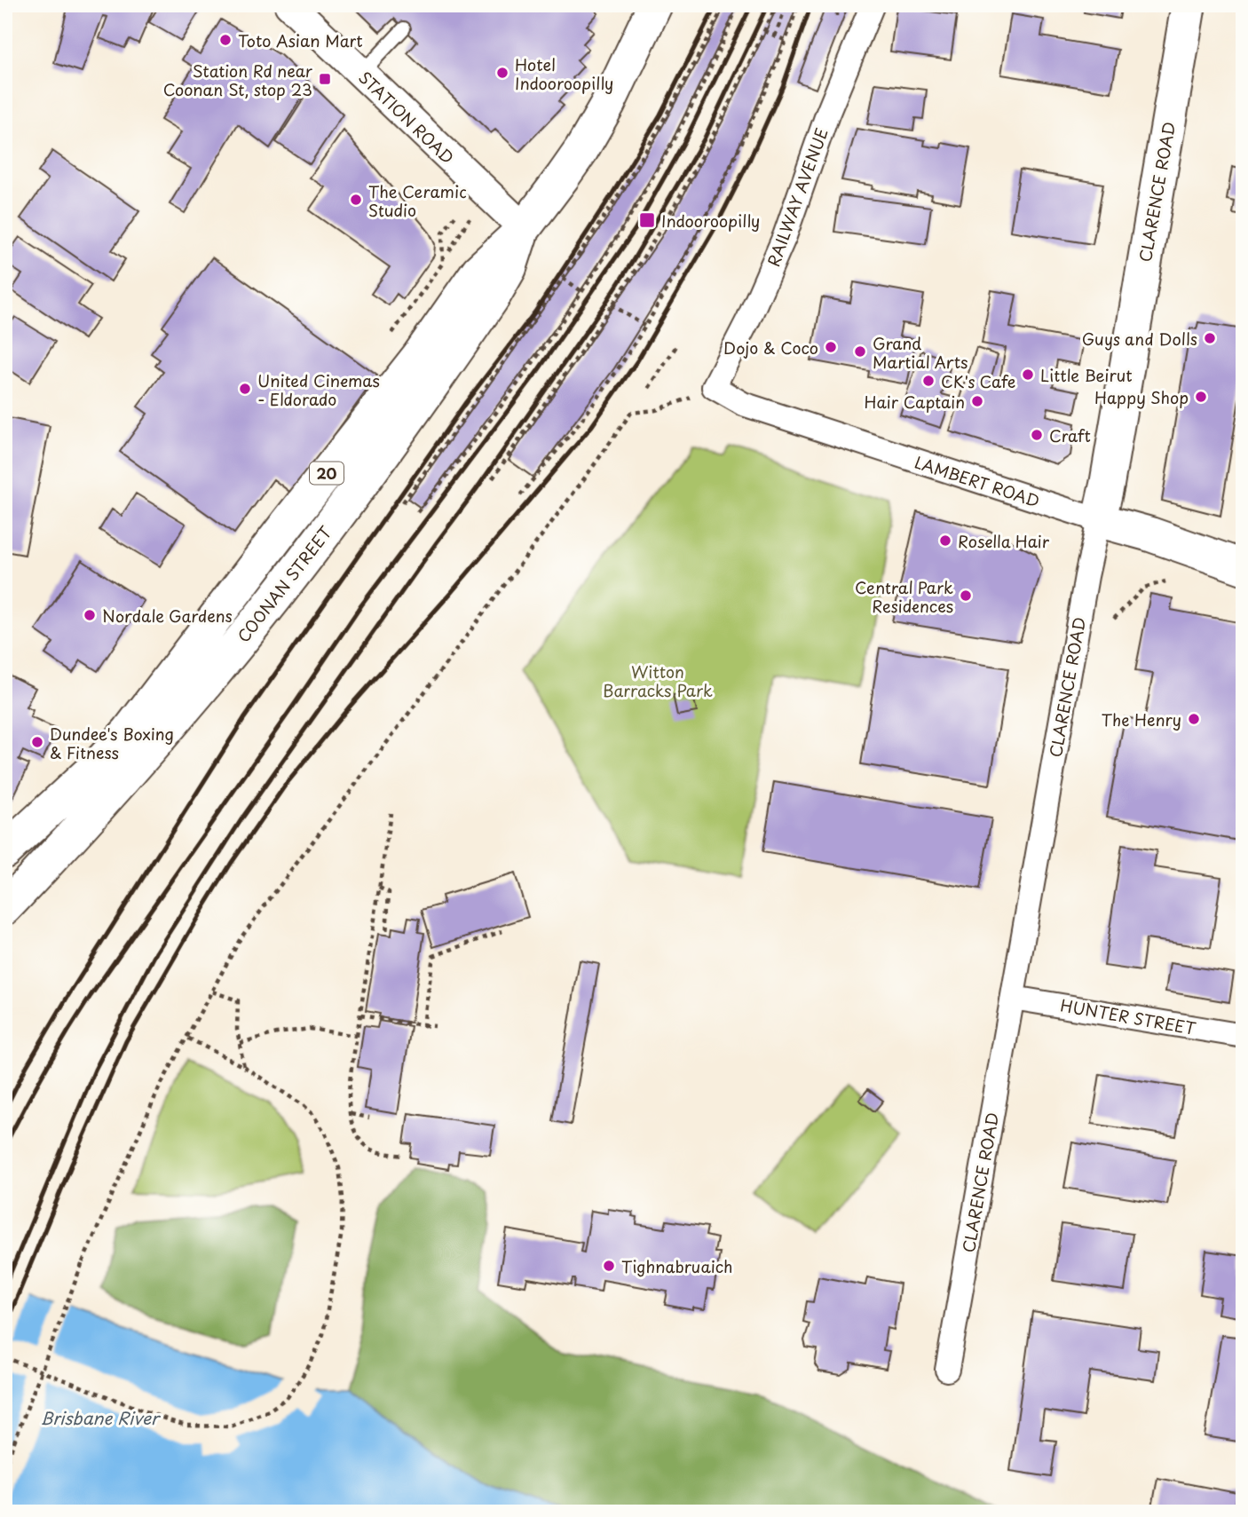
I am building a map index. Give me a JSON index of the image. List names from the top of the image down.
{
  "streets": {
    "main road": [
      "CLARENCE ROAD",
      "20",
      "LAMBERT ROAD",
      "COONAN STREET"
    ],
    "street": ["STATION ROAD", "RAILWAY AVENUE", "HUNTER STREET"]
  },
  "crossings": [
    ["STATION ROAD", "COONAN STREET"],
    ["CLARENCE ROAD", "LAMBERT ROAD"],
    ["CLARENCE ROAD", "HUNTER STREET"],
    ["RAILWAY AVENUE", "LAMBERT ROAD"]
  ],
  "water": ["Brisbane River"],
  "parks": ["Witton Barracks Park"],
  "places": {
    "other": [
      "Toto Asian Mart",
      "Hotel Indooroopilly",
      "The Ceramic Studio",
      "Guys and Dolls",
      "Dojo & Coco",
      "Grand Martial Arts",
      "Little Beirut",
      "CK's Cafe",
      "United Cinemas - Eldorado",
      "Happy Shop",
      "Hair Captain",
      "Craft",
      "Rosella Hair",
      "Central Park Residences",
      "Nordale Gardens",
      "The Henry",
      "Dundee's Boxing & Fitness",
      "Tighnabruaich"
    ],
    "transit": ["Station Rd near Coonan St, stop 23", "Indooroopilly"]
  }
}
